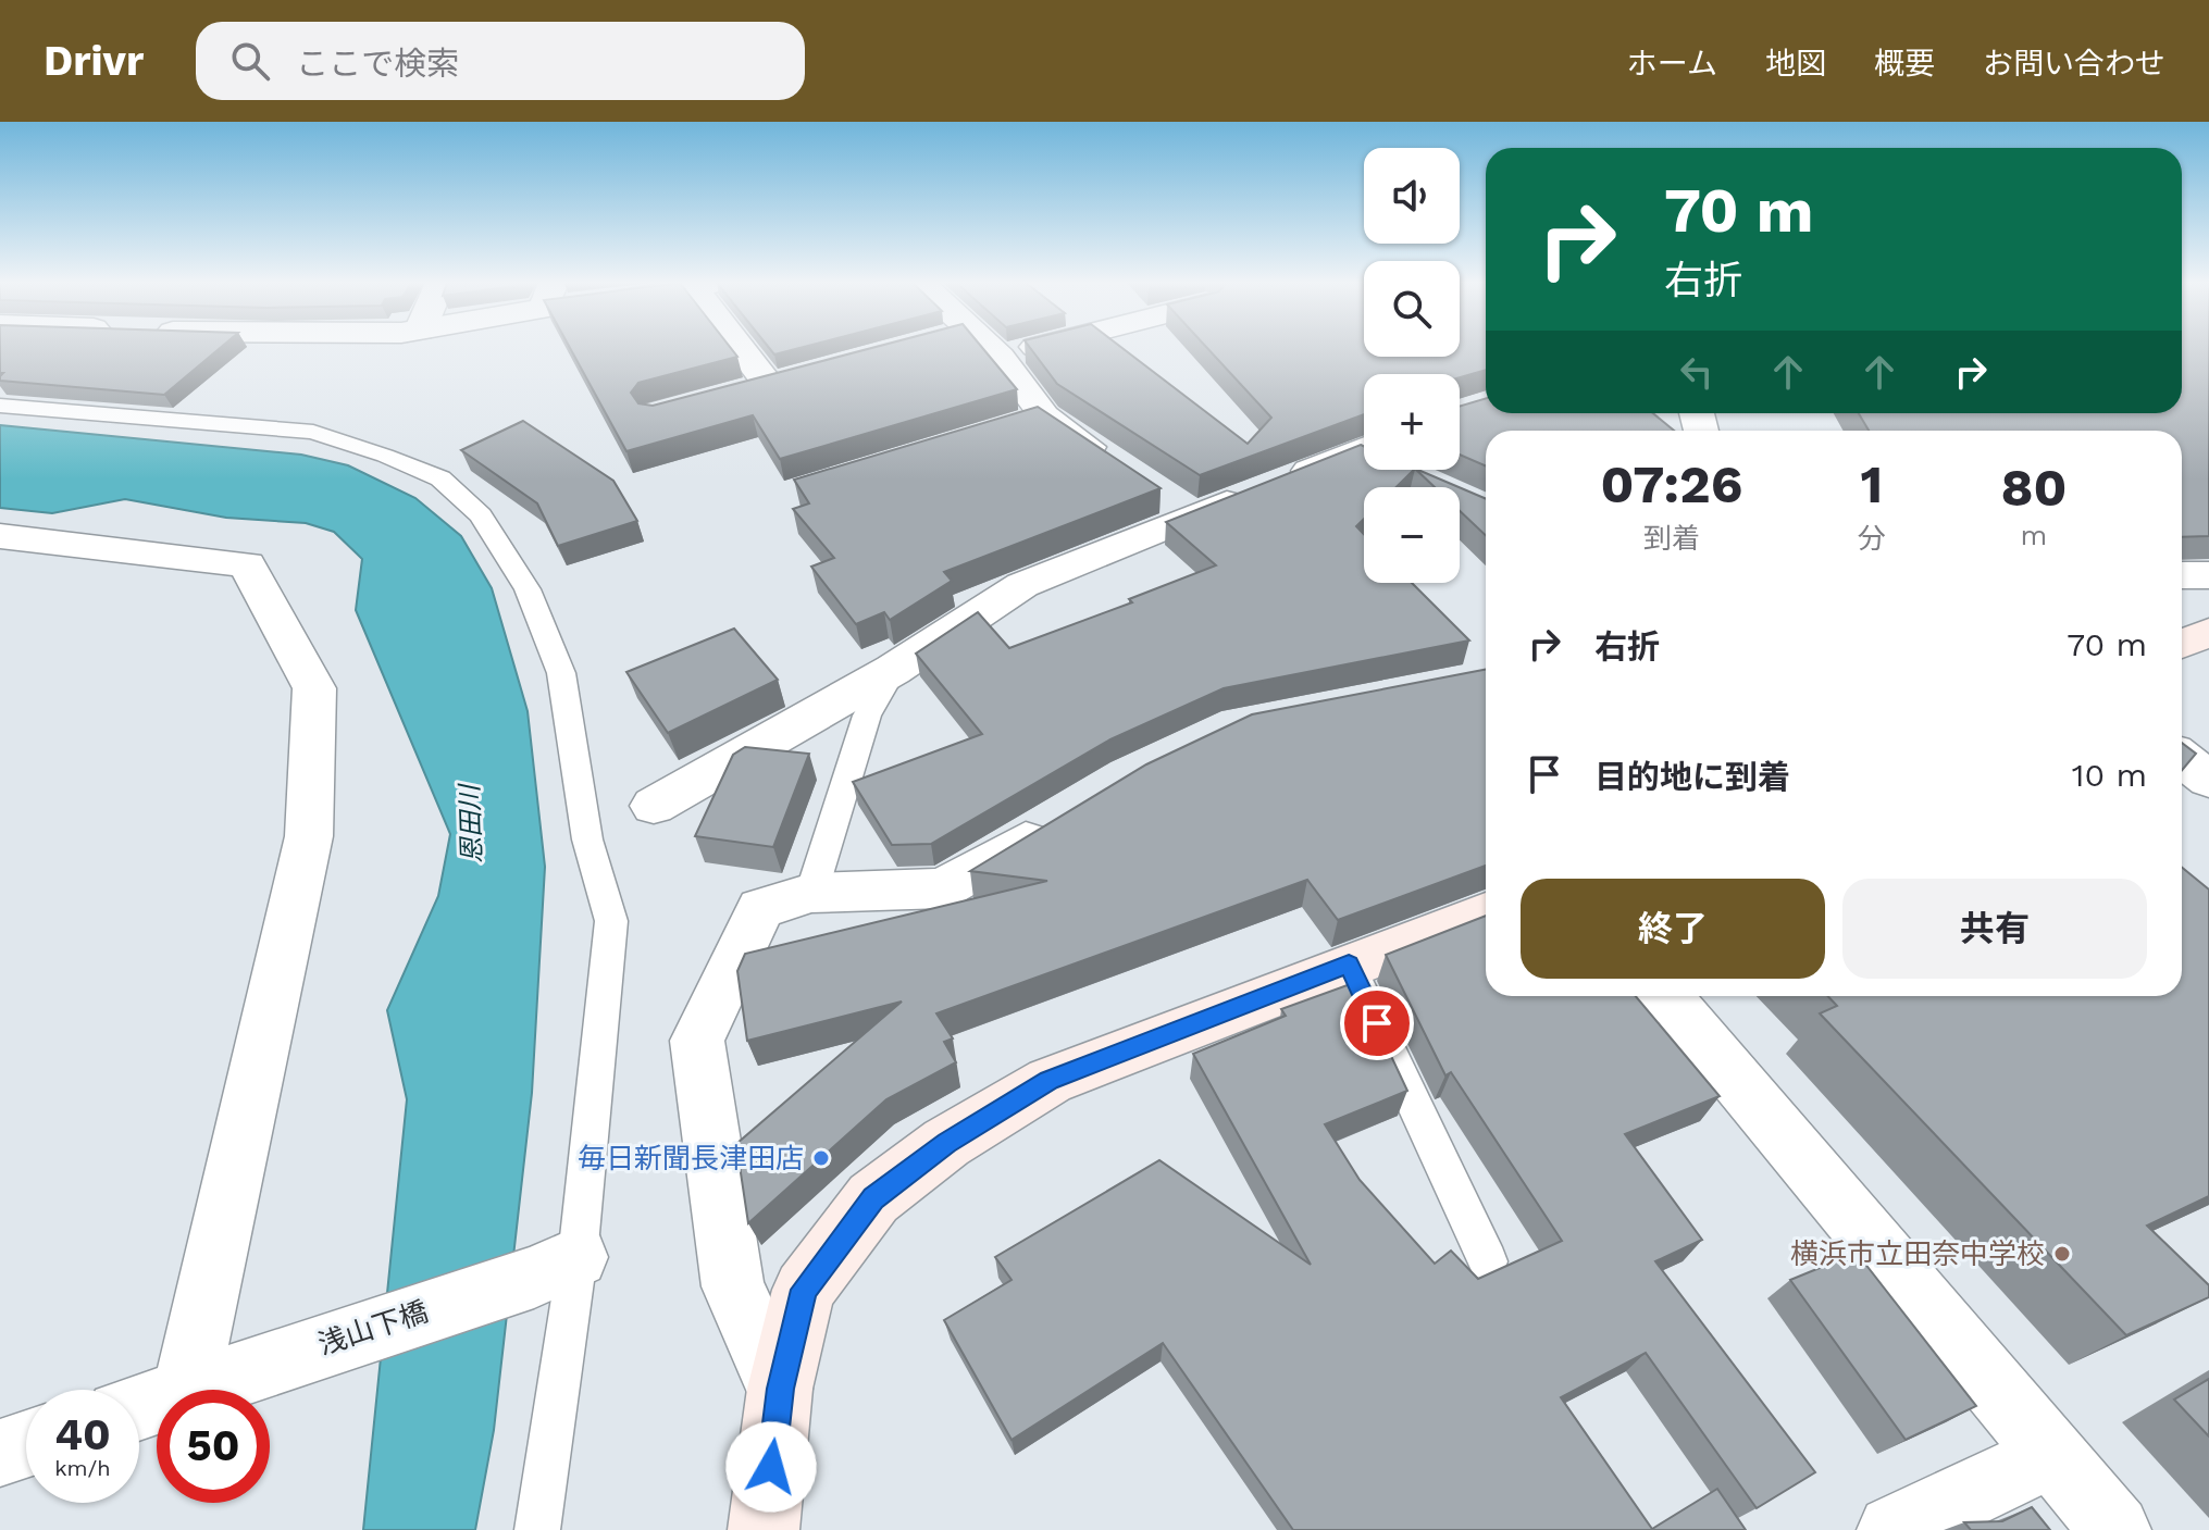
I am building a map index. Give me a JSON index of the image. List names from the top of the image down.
{
  "streets": {
    "street": ["浅山下橋"]
  },
  "water": ["恩田川"],
  "places": ["毎日新聞長津田店", "横浜市立田奈中学校"],
  "page": {
    "header": "Drivr",
    "search": "ここで検索",
    "nav": [
      "ホーム",
      "地図",
      "概要",
      "お問い合わせ"
    ],
    "map_buttons": ["+", "−"],
    "turn": ["70 m", "右折"],
    "eta": [
      "07:26",
      "到着",
      "1",
      "分",
      "80",
      "m"
    ],
    "list": [
      {
        "name": "右折",
        "value": "70 m"
      },
      {
        "name": "目的地に到着",
        "value": "10 m"
      }
    ],
    "buttons": ["終了", "共有"],
    "speed": "40 km/h",
    "limit": "50"
  }
}
